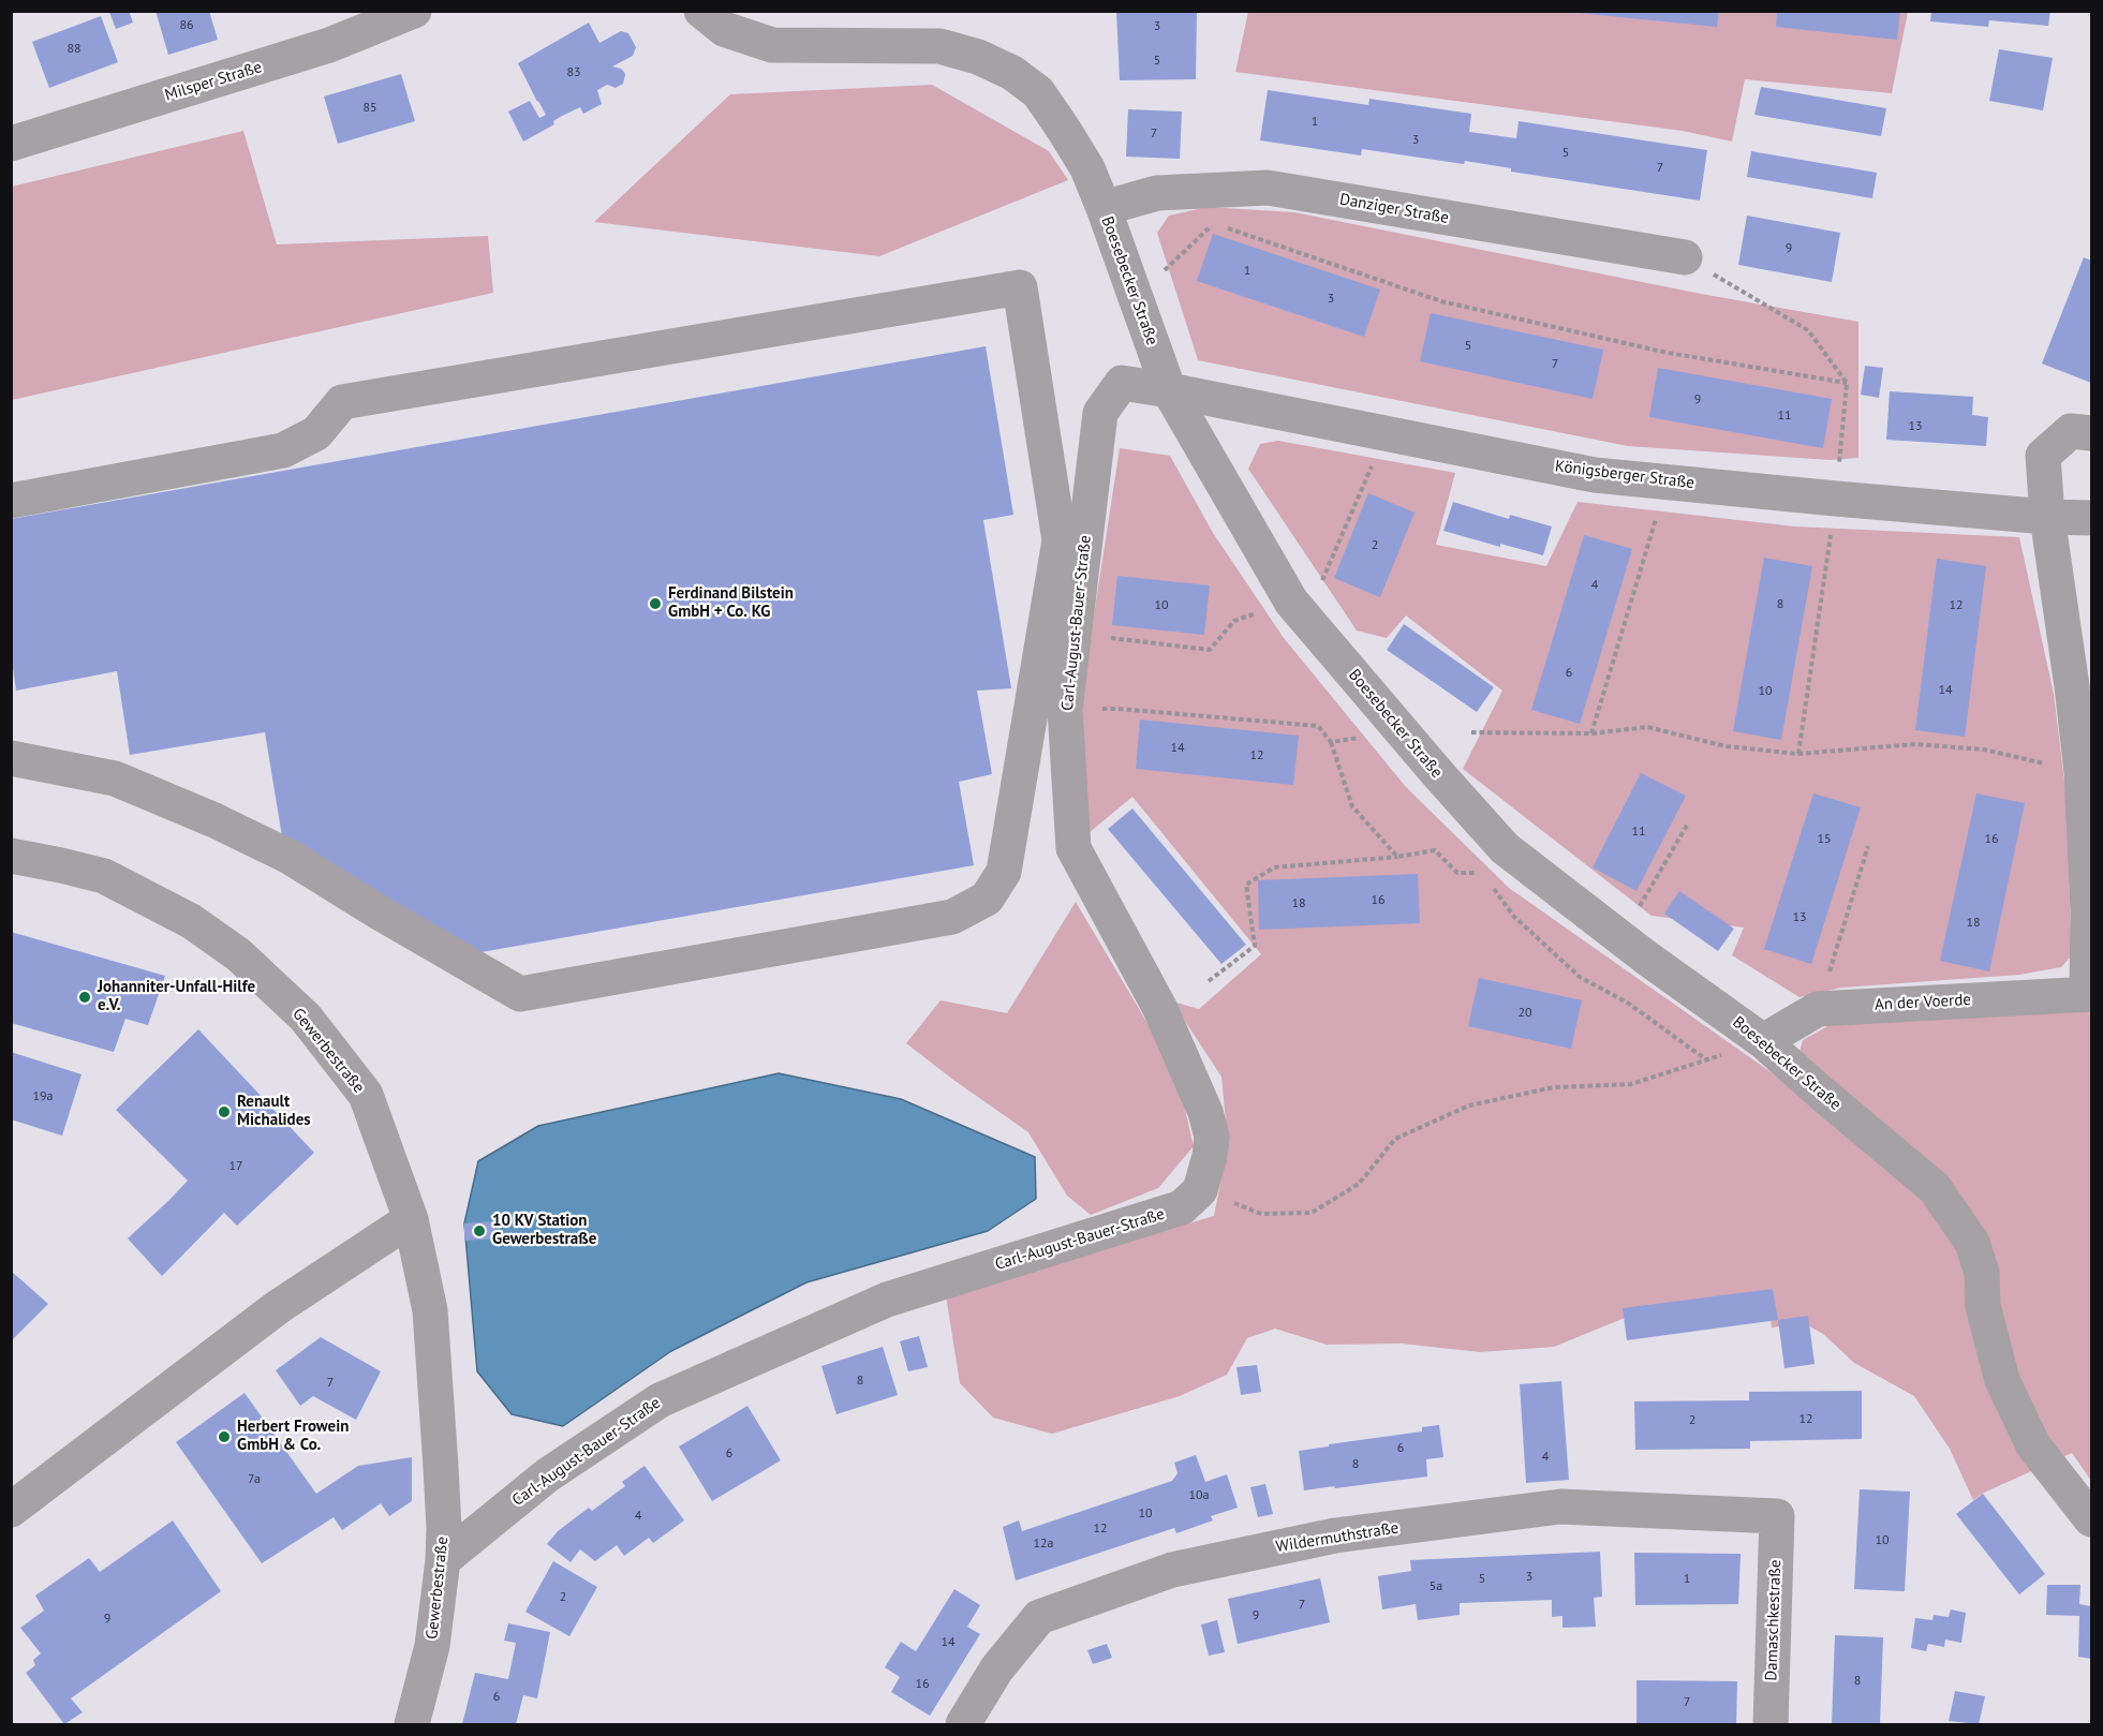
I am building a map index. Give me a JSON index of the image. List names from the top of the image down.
{
  "streets": {
    "street": [
      "Milsper Straße",
      "Danziger Straße",
      "Boesebecker Straße",
      "Königsberger Straße",
      "Carl-August-Bauer-Straße",
      "An der Voerde",
      "Gewerbestraße",
      "Wildermuthstraße",
      "Damaschkestraße"
    ]
  },
  "crossings": [
    ["Danziger Straße", "Boesebecker Straße"],
    ["Boesebecker Straße", "Königsberger Straße"],
    ["Boesebecker Straße", "Carl-August-Bauer-Straße"],
    ["Boesebecker Straße", "An der Voerde"],
    ["Königsberger Straße", "Carl-August-Bauer-Straße"],
    ["Carl-August-Bauer-Straße", "Gewerbestraße"],
    ["Wildermuthstraße", "Damaschkestraße"]
  ],
  "places": [
    "Ferdinand Bilstein GmbH + Co. KG",
    "Johanniter-Unfall-Hilfe e.V.",
    "Renault Michalides",
    "10 KV Station Gewerbestraße",
    "Herbert Frowein GmbH & Co."
  ],
  "house_numbers": [
    "86",
    "3",
    "88",
    "5",
    "83",
    "85",
    "1",
    "7",
    "3",
    "5",
    "7",
    "9",
    "1",
    "3",
    "5",
    "7",
    "9",
    "11",
    "13",
    "2",
    "4",
    "8",
    "10",
    "12",
    "6",
    "14",
    "10",
    "14",
    "12",
    "11",
    "15",
    "16",
    "16",
    "18",
    "13",
    "18",
    "20",
    "19a",
    "17",
    "8",
    "7",
    "12",
    "2",
    "6",
    "6",
    "4",
    "8",
    "7a",
    "10a",
    "10",
    "4",
    "12",
    "10",
    "12a",
    "3",
    "5",
    "1",
    "5a",
    "2",
    "7",
    "9",
    "9",
    "14",
    "8",
    "16",
    "6",
    "7"
  ]
}
